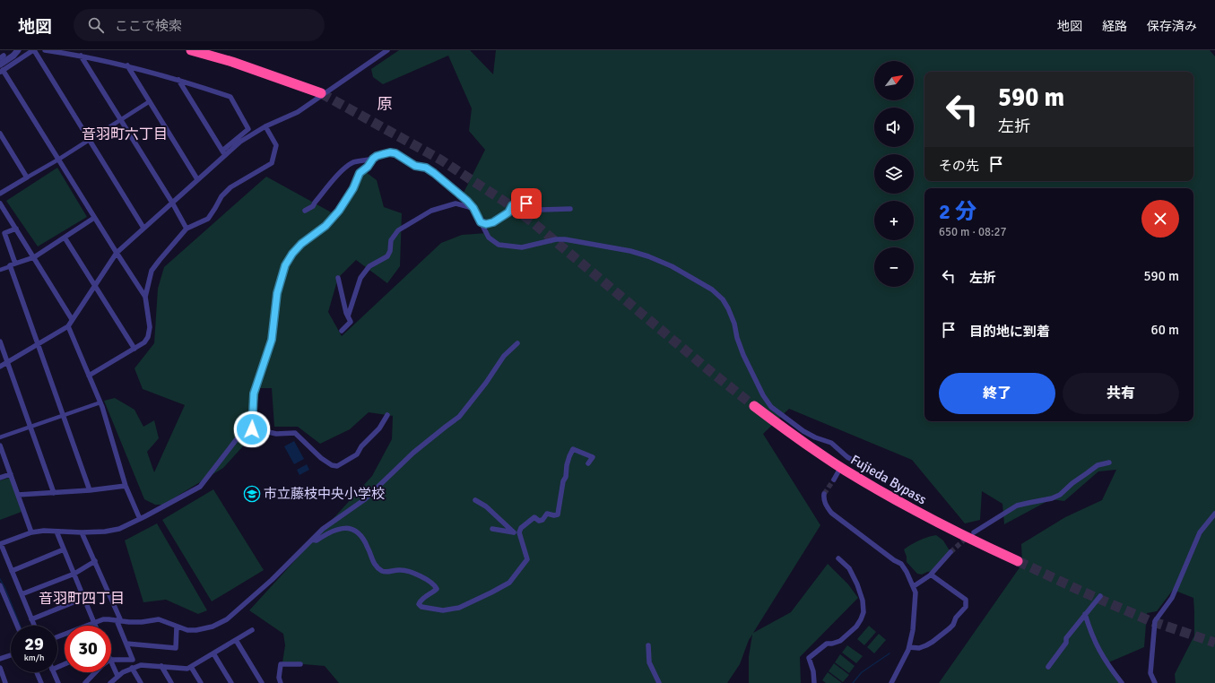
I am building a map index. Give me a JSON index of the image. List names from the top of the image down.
{
  "streets": {
    "highway": ["Fujieda Bypass"]
  },
  "districts": ["原", "音羽町六丁目", "音羽町四丁目"],
  "places": {
    "school or university": ["市立藤枝中央小学校"]
  },
  "north": "top right",
  "page": {
    "header": "地図",
    "search": "ここで検索",
    "nav": ["地図", "経路", "保存済み"],
    "map_buttons": ["+", "−"],
    "turn": ["590 m", "左折"],
    "then": "その先",
    "heading": ["2 分", "650 m · 08:27"],
    "list": [
      {
        "name": "左折",
        "value": "590 m"
      },
      {
        "name": "目的地に到着",
        "value": "60 m"
      }
    ],
    "buttons": ["終了", "共有"],
    "speed": "29 km/h",
    "limit": "30"
  }
}
